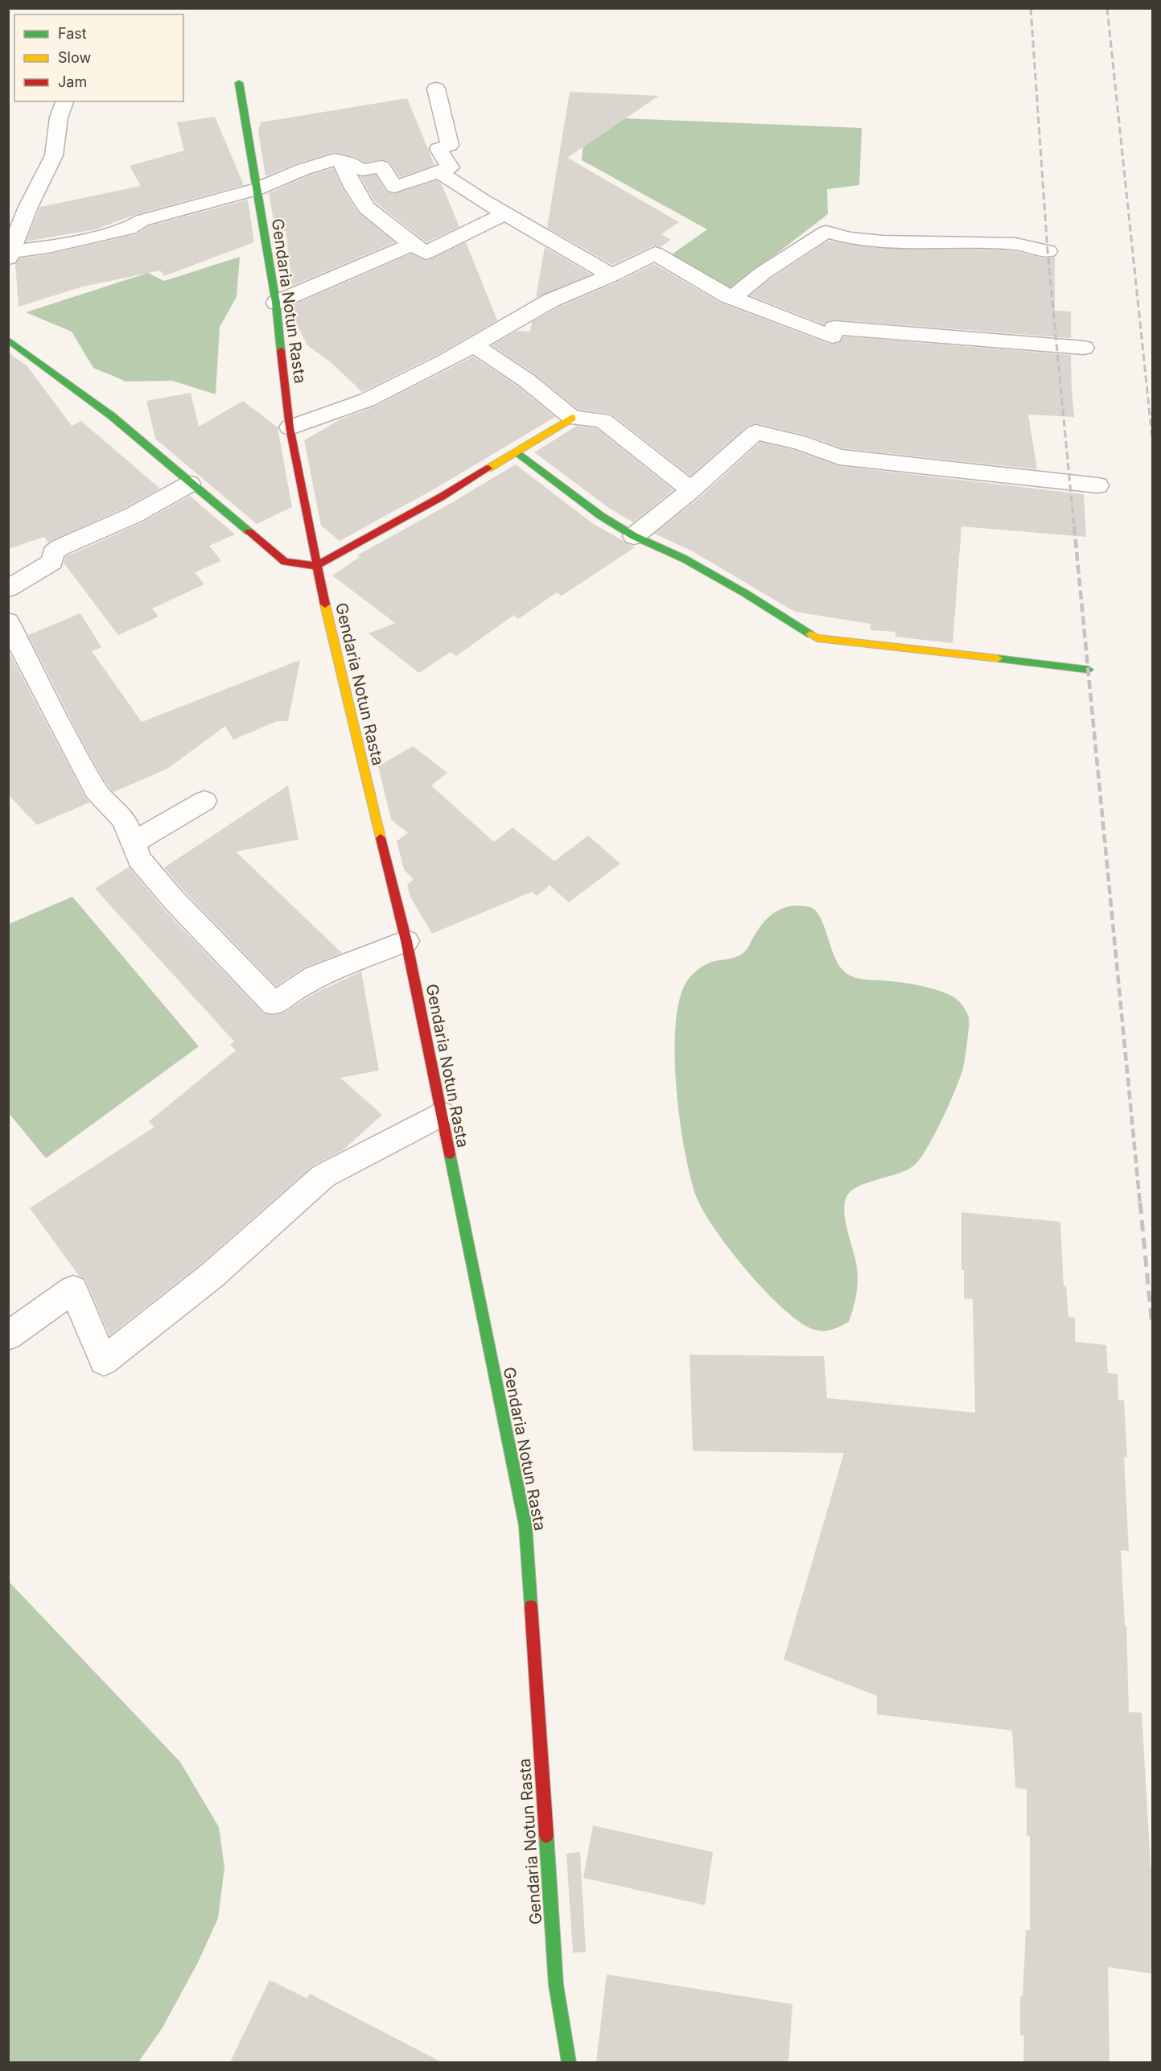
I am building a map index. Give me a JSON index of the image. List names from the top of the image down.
{
  "streets": {
    "main road": ["Gendaria Notun Rasta"]
  },
  "legend": ["Fast", "Slow", "Jam"]
}
